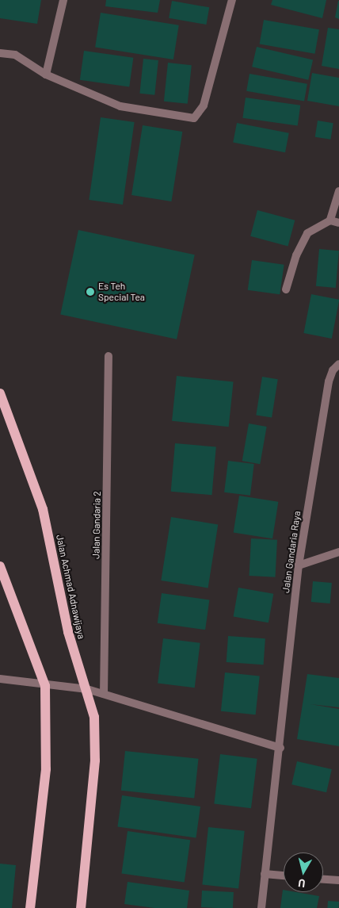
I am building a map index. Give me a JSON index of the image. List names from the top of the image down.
{
  "streets": {
    "main road": ["Jalan Achmad Adnawijaya"],
    "street": ["Jalan Gandaria 2", "Jalan Gandaria Raya"]
  },
  "places": ["Es Teh Special Tea"],
  "north": "bottom"
}
